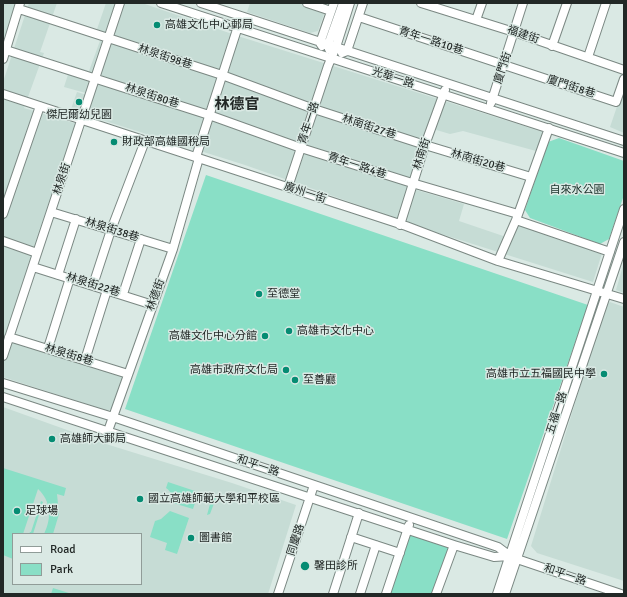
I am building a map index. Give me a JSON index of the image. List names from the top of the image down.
{
  "streets": {
    "street": [
      "福建街",
      "青年一路10巷",
      "林泉街98巷",
      "廈門街",
      "光華一路",
      "廈門街8巷",
      "林泉街80巷",
      "青年一路",
      "林南街27巷",
      "林南街",
      "林南街20巷",
      "青年一路4巷",
      "林泉街",
      "廣州一街",
      "林泉街38巷",
      "林泉街22巷",
      "林德街",
      "林泉街8巷",
      "五福一路",
      "和平一路",
      "同慶路"
    ]
  },
  "crossings": [
    ["福建街", "廈門街"],
    ["青年一路10巷", "廈門街"],
    ["青年一路10巷", "廈門街8巷"],
    ["林泉街98巷", "青年一路"],
    ["林泉街98巷", "林南街27巷"],
    ["林泉街98巷", "林泉街"],
    ["林泉街98巷", "林德街"],
    ["廈門街", "光華一路"],
    ["廈門街", "廈門街8巷"],
    ["光華一路", "青年一路"],
    ["光華一路", "林南街"],
    ["光華一路", "林德街"],
    ["林泉街80巷", "青年一路"],
    ["林泉街80巷", "青年一路4巷"],
    ["林泉街80巷", "林泉街"],
    ["林泉街80巷", "林德街"],
    ["青年一路", "林南街27巷"],
    ["青年一路", "青年一路4巷"],
    ["青年一路", "廣州一街"],
    ["林南街27巷", "林南街"],
    ["林南街27巷", "林南街20巷"],
    ["林南街", "林南街20巷"],
    ["林南街", "青年一路4巷"],
    ["林南街", "廣州一街"],
    ["青年一路4巷", "五福一路"],
    ["林泉街", "廣州一街"],
    ["林泉街", "林泉街38巷"],
    ["林泉街", "林泉街22巷"],
    ["林泉街", "林泉街8巷"],
    ["廣州一街", "林德街"],
    ["廣州一街", "五福一路"],
    ["林泉街38巷", "林德街"],
    ["林泉街22巷", "林德街"],
    ["林德街", "林泉街8巷"],
    ["林德街", "和平一路"],
    ["五福一路", "和平一路"],
    ["和平一路", "同慶路"]
  ],
  "districts": ["林德官"],
  "parks": ["自來水公園"],
  "places": [
    "高雄文化中心郵局",
    "傑尼爾幼兒園",
    "財政部高雄國稅局",
    "至德堂",
    "高雄市文化中心",
    "高雄文化中心分館",
    "高雄市政府文化局",
    "高雄市立五福國民中學",
    "至善廳",
    "高雄師大郵局",
    "國立高雄師範大學和平校區",
    "足球場",
    "圖書館",
    "馨田診所"
  ],
  "legend": ["Road", "Park"]
}
